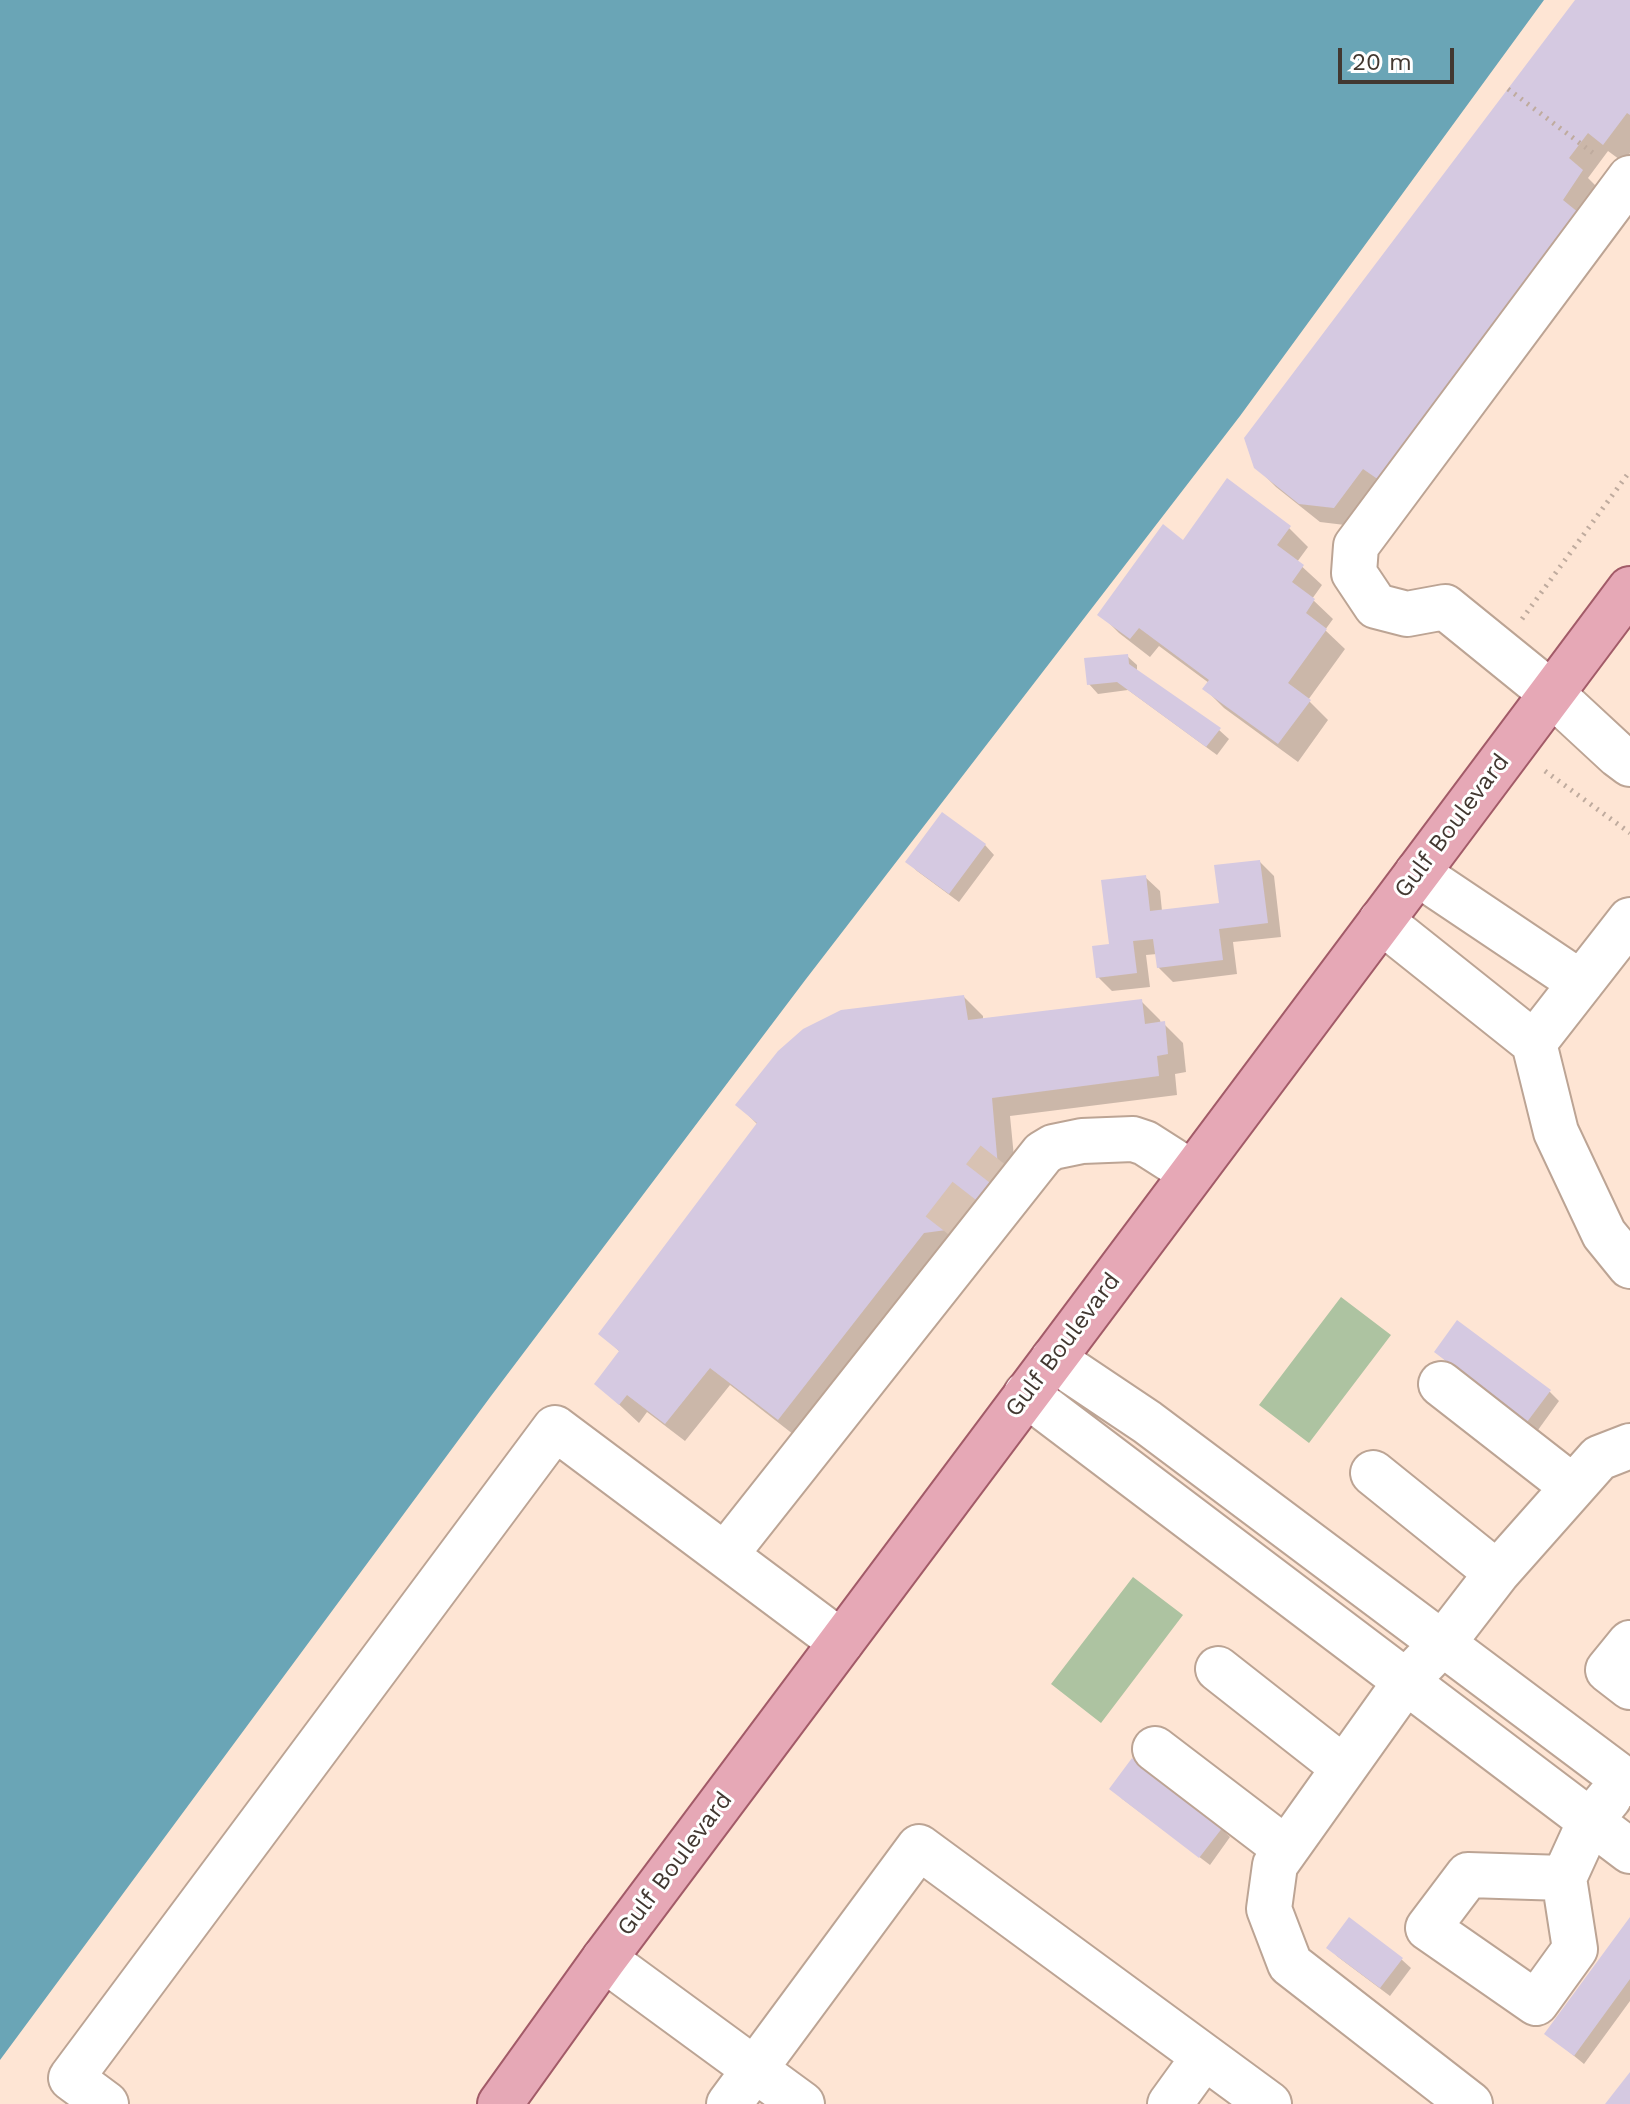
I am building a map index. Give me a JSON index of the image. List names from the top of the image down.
{
  "streets": {
    "main road": ["Gulf Boulevard"]
  },
  "scale_bar": "20 m"
}
